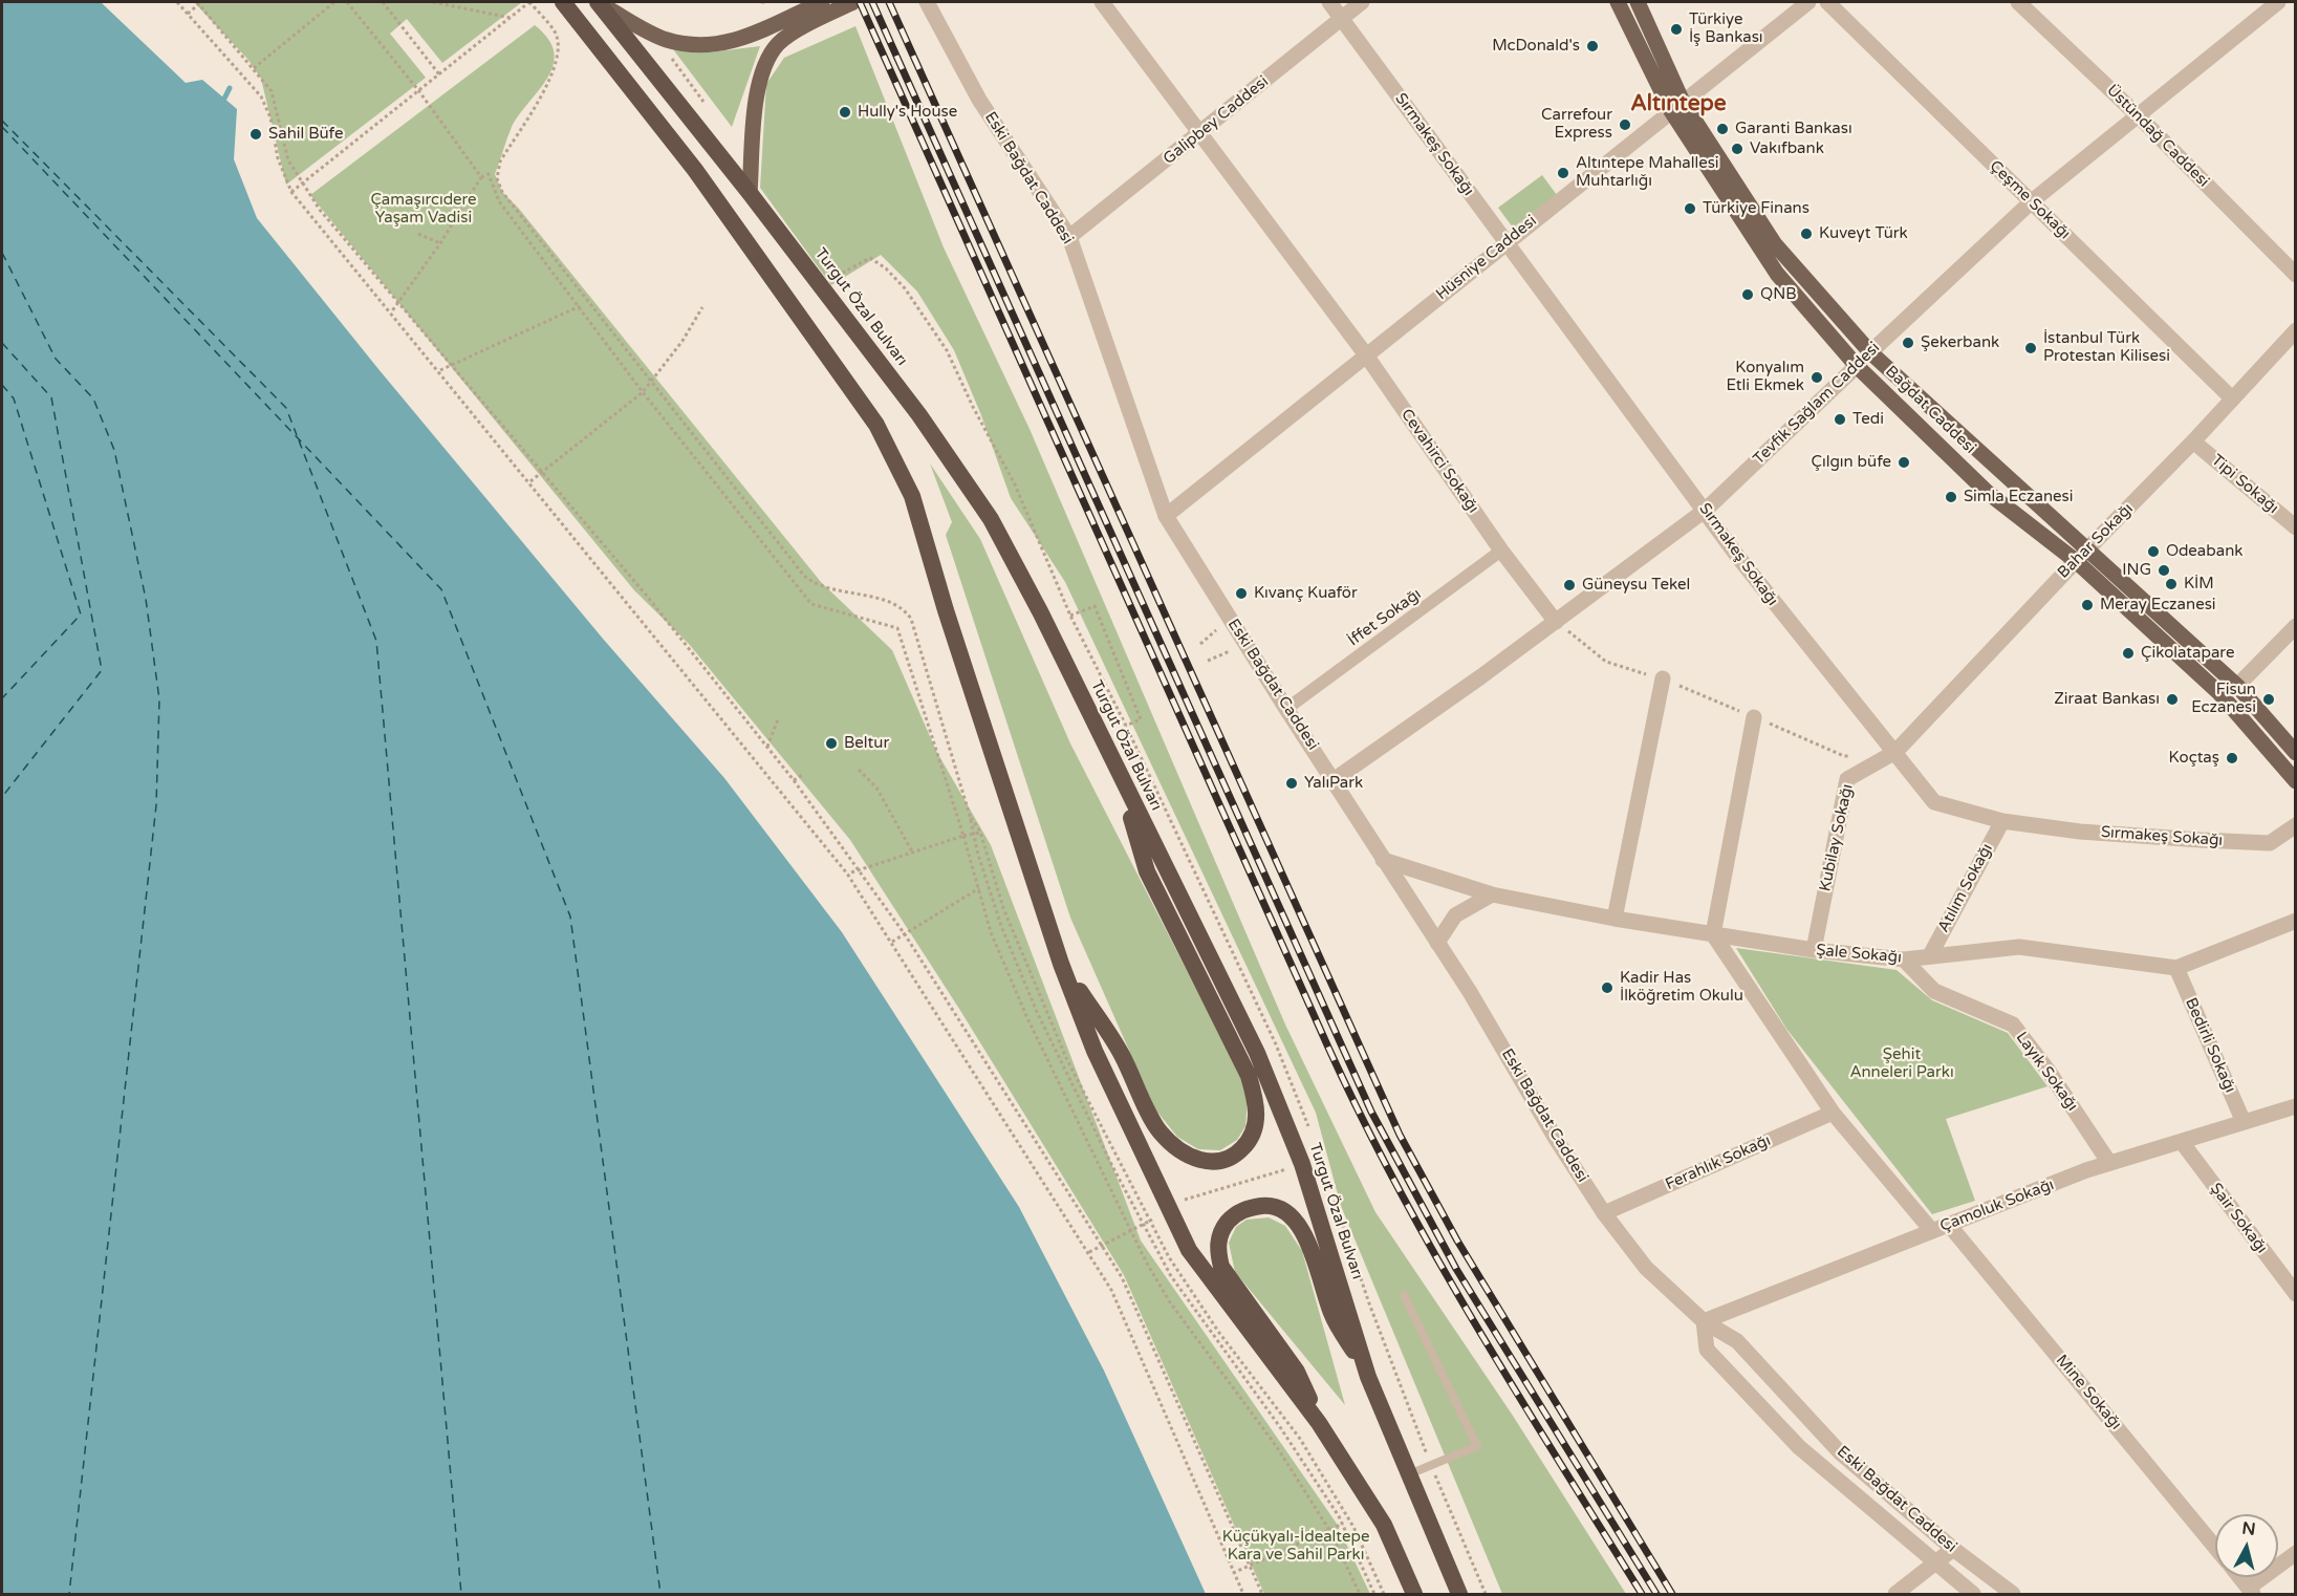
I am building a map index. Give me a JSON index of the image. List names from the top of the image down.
{
  "streets": {
    "highway": ["Turgut Özal Bulvarı"],
    "main road": ["Bağdat Caddesi"],
    "street": [
      "Galipbey Caddesi",
      "Üstündağ Caddesi",
      "Sırmakeş Sokağı",
      "Eski Bağdat Caddesi",
      "Çeşme Sokağı",
      "Hüsniye Caddesi",
      "Tevfik Sağlam Caddesi",
      "Cevahirci Sokağı",
      "Tipi Sokağı",
      "Bahar Sokağı",
      "İffet Sokağı",
      "Kubilay Sokağı",
      "Atılım Sokağı",
      "Şale Sokağı",
      "Bedirli Sokağı",
      "Layık Sokağı",
      "Ferahlık Sokağı",
      "Çamoluk Sokağı",
      "Şair Sokağı",
      "Mine Sokağı"
    ]
  },
  "crossings": [
    ["Galipbey Caddesi", "Sırmakeş Sokağı"],
    ["Galipbey Caddesi", "Eski Bağdat Caddesi"],
    ["Galipbey Caddesi", "Cevahirci Sokağı"],
    ["Üstündağ Caddesi", "Tevfik Sağlam Caddesi"],
    ["Sırmakeş Sokağı", "Hüsniye Caddesi"],
    ["Sırmakeş Sokağı", "Tevfik Sağlam Caddesi"],
    ["Sırmakeş Sokağı", "Bahar Sokağı"],
    ["Sırmakeş Sokağı", "Kubilay Sokağı"],
    ["Sırmakeş Sokağı", "Atılım Sokağı"],
    ["Eski Bağdat Caddesi", "Hüsniye Caddesi"],
    ["Eski Bağdat Caddesi", "Tevfik Sağlam Caddesi"],
    ["Eski Bağdat Caddesi", "İffet Sokağı"],
    ["Eski Bağdat Caddesi", "Şale Sokağı"],
    ["Eski Bağdat Caddesi", "Ferahlık Sokağı"],
    ["Eski Bağdat Caddesi", "Çamoluk Sokağı"],
    ["Çeşme Sokağı", "Tevfik Sağlam Caddesi"],
    ["Çeşme Sokağı", "Bahar Sokağı"],
    ["Hüsniye Caddesi", "Bağdat Caddesi"],
    ["Hüsniye Caddesi", "Cevahirci Sokağı"],
    ["Tevfik Sağlam Caddesi", "Bağdat Caddesi"],
    ["Tevfik Sağlam Caddesi", "Cevahirci Sokağı"],
    ["Bağdat Caddesi", "Bahar Sokağı"],
    ["Cevahirci Sokağı", "İffet Sokağı"],
    ["Tipi Sokağı", "Bahar Sokağı"],
    ["Bahar Sokağı", "Kubilay Sokağı"],
    ["Kubilay Sokağı", "Şale Sokağı"],
    ["Atılım Sokağı", "Şale Sokağı"],
    ["Şale Sokağı", "Bedirli Sokağı"],
    ["Şale Sokağı", "Layık Sokağı"],
    ["Bedirli Sokağı", "Çamoluk Sokağı"],
    ["Layık Sokağı", "Çamoluk Sokağı"],
    ["Çamoluk Sokağı", "Şair Sokağı"],
    ["Çamoluk Sokağı", "Mine Sokağı"]
  ],
  "districts": ["Altıntepe"],
  "parks": ["Çamaşırcıdere Yaşam Vadisi", "Şehit Anneleri Parkı", "Küçükyalı-İdealtepe Kara ve Sahil Parkı"],
  "places": [
    "Türkiye İş Bankası",
    "McDonald's",
    "Hully's House",
    "Carrefour Express",
    "Garanti Bankası",
    "Sahil Büfe",
    "Vakıfbank",
    "Altıntepe Mahallesi Muhtarlığı",
    "Türkiye Finans",
    "Kuveyt Türk",
    "QNB",
    "Şekerbank",
    "İstanbul Türk Protestan Kilisesi",
    "Konyalım Etli Ekmek",
    "Tedi",
    "Çılgın büfe",
    "Simla Eczanesi",
    "Odeabank",
    "ING",
    "KİM",
    "Güneysu Tekel",
    "Kıvanç Kuaför",
    "Meray Eczanesi",
    "Çikolatapare",
    "Ziraat Bankası",
    "Fisun Eczanesi",
    "Beltur",
    "Koçtaş",
    "YalıPark",
    "Kadir Has İlköğretim Okulu"
  ],
  "north": "top"
}
